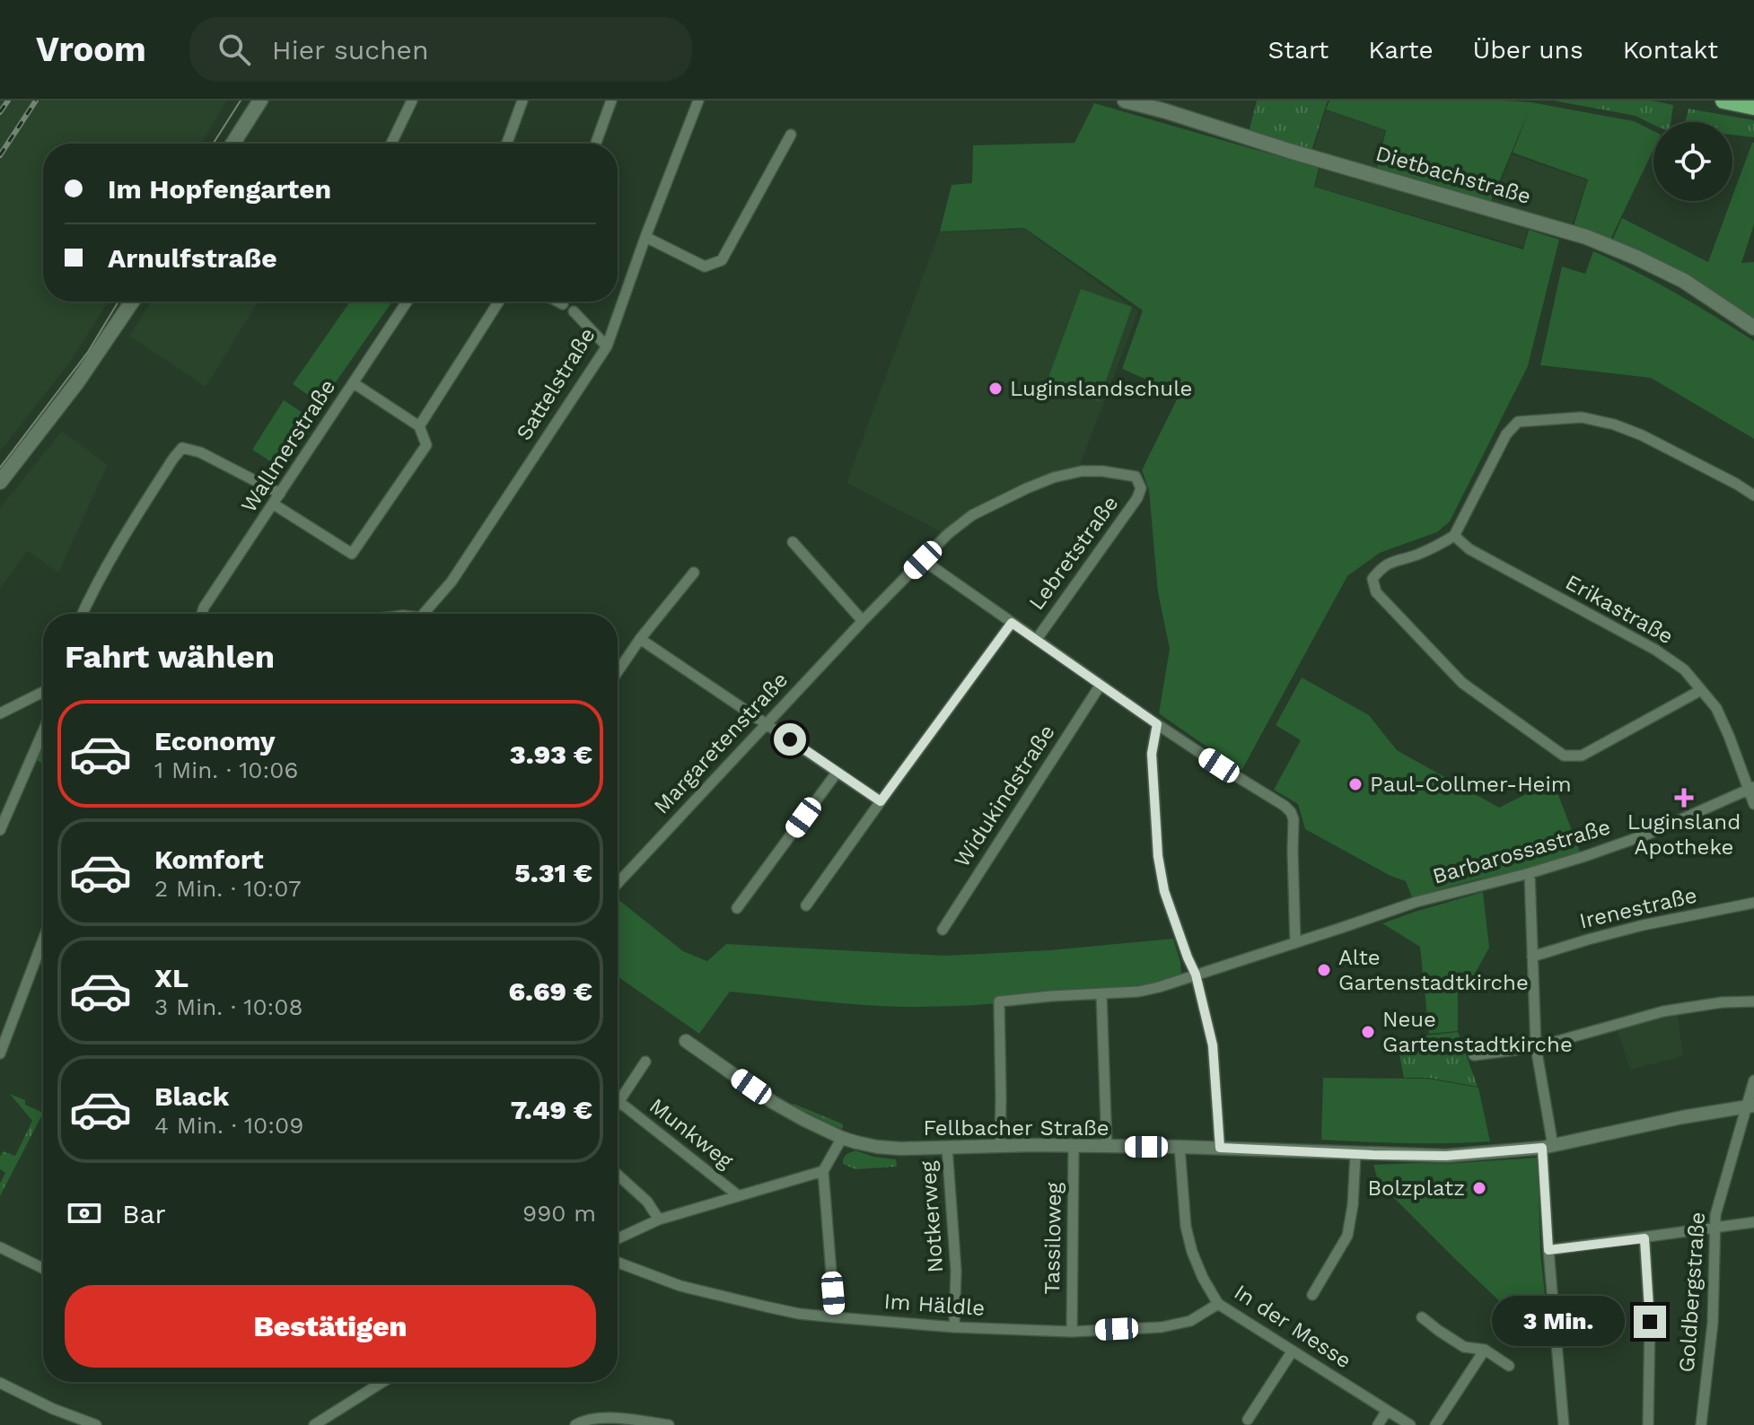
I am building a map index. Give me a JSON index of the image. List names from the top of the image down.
{
  "streets": {
    "main road": ["Dietbachstraße"],
    "street": [
      "Sattelstraße",
      "Wallmerstraße",
      "Lebretstraße",
      "Erikastraße",
      "Margaretenstraße",
      "Widukindstraße",
      "Barbarossastraße",
      "Irenestraße",
      "Fellbacher Straße",
      "Munkweg",
      "Notkerweg",
      "Tassiloweg",
      "Goldbergstraße",
      "Im Häldle",
      "In der Messe"
    ]
  },
  "crossings": [
    ["Lebretstraße", "Margaretenstraße"],
    ["Erikastraße", "Barbarossastraße"],
    ["Barbarossastraße", "Fellbacher Straße"],
    ["Fellbacher Straße", "Notkerweg"],
    ["Fellbacher Straße", "Tassiloweg"],
    ["Fellbacher Straße", "Goldbergstraße"],
    ["Fellbacher Straße", "In der Messe"],
    ["Notkerweg", "Im Häldle"],
    ["Tassiloweg", "Im Häldle"],
    ["Im Häldle", "In der Messe"]
  ],
  "places": {
    "other": [
      "Luginslandschule",
      "Paul-Collmer-Heim",
      "Alte Gartenstadtkirche",
      "Neue Gartenstadtkirche",
      "Bolzplatz"
    ],
    "health": ["Luginsland Apotheke"]
  },
  "page": {
    "header": "Vroom",
    "search": "Hier suchen",
    "nav": [
      "Start",
      "Karte",
      "Über uns",
      "Kontakt"
    ],
    "banner": ["Im Hopfengarten", "Arnulfstraße"],
    "heading": "Fahrt wählen",
    "list": [
      {
        "name": "Economy",
        "note": "1 Min. · 10:06",
        "value": "3.93 €"
      },
      {
        "name": "Komfort",
        "note": "2 Min. · 10:07",
        "value": "5.31 €"
      },
      {
        "name": "XL",
        "note": "3 Min. · 10:08",
        "value": "6.69 €"
      },
      {
        "name": "Black",
        "note": "4 Min. · 10:09",
        "value": "7.49 €"
      }
    ],
    "pay": ["Bar", "990 m"],
    "buttons": "Bestätigen",
    "bubble": "3 Min."
  }
}
